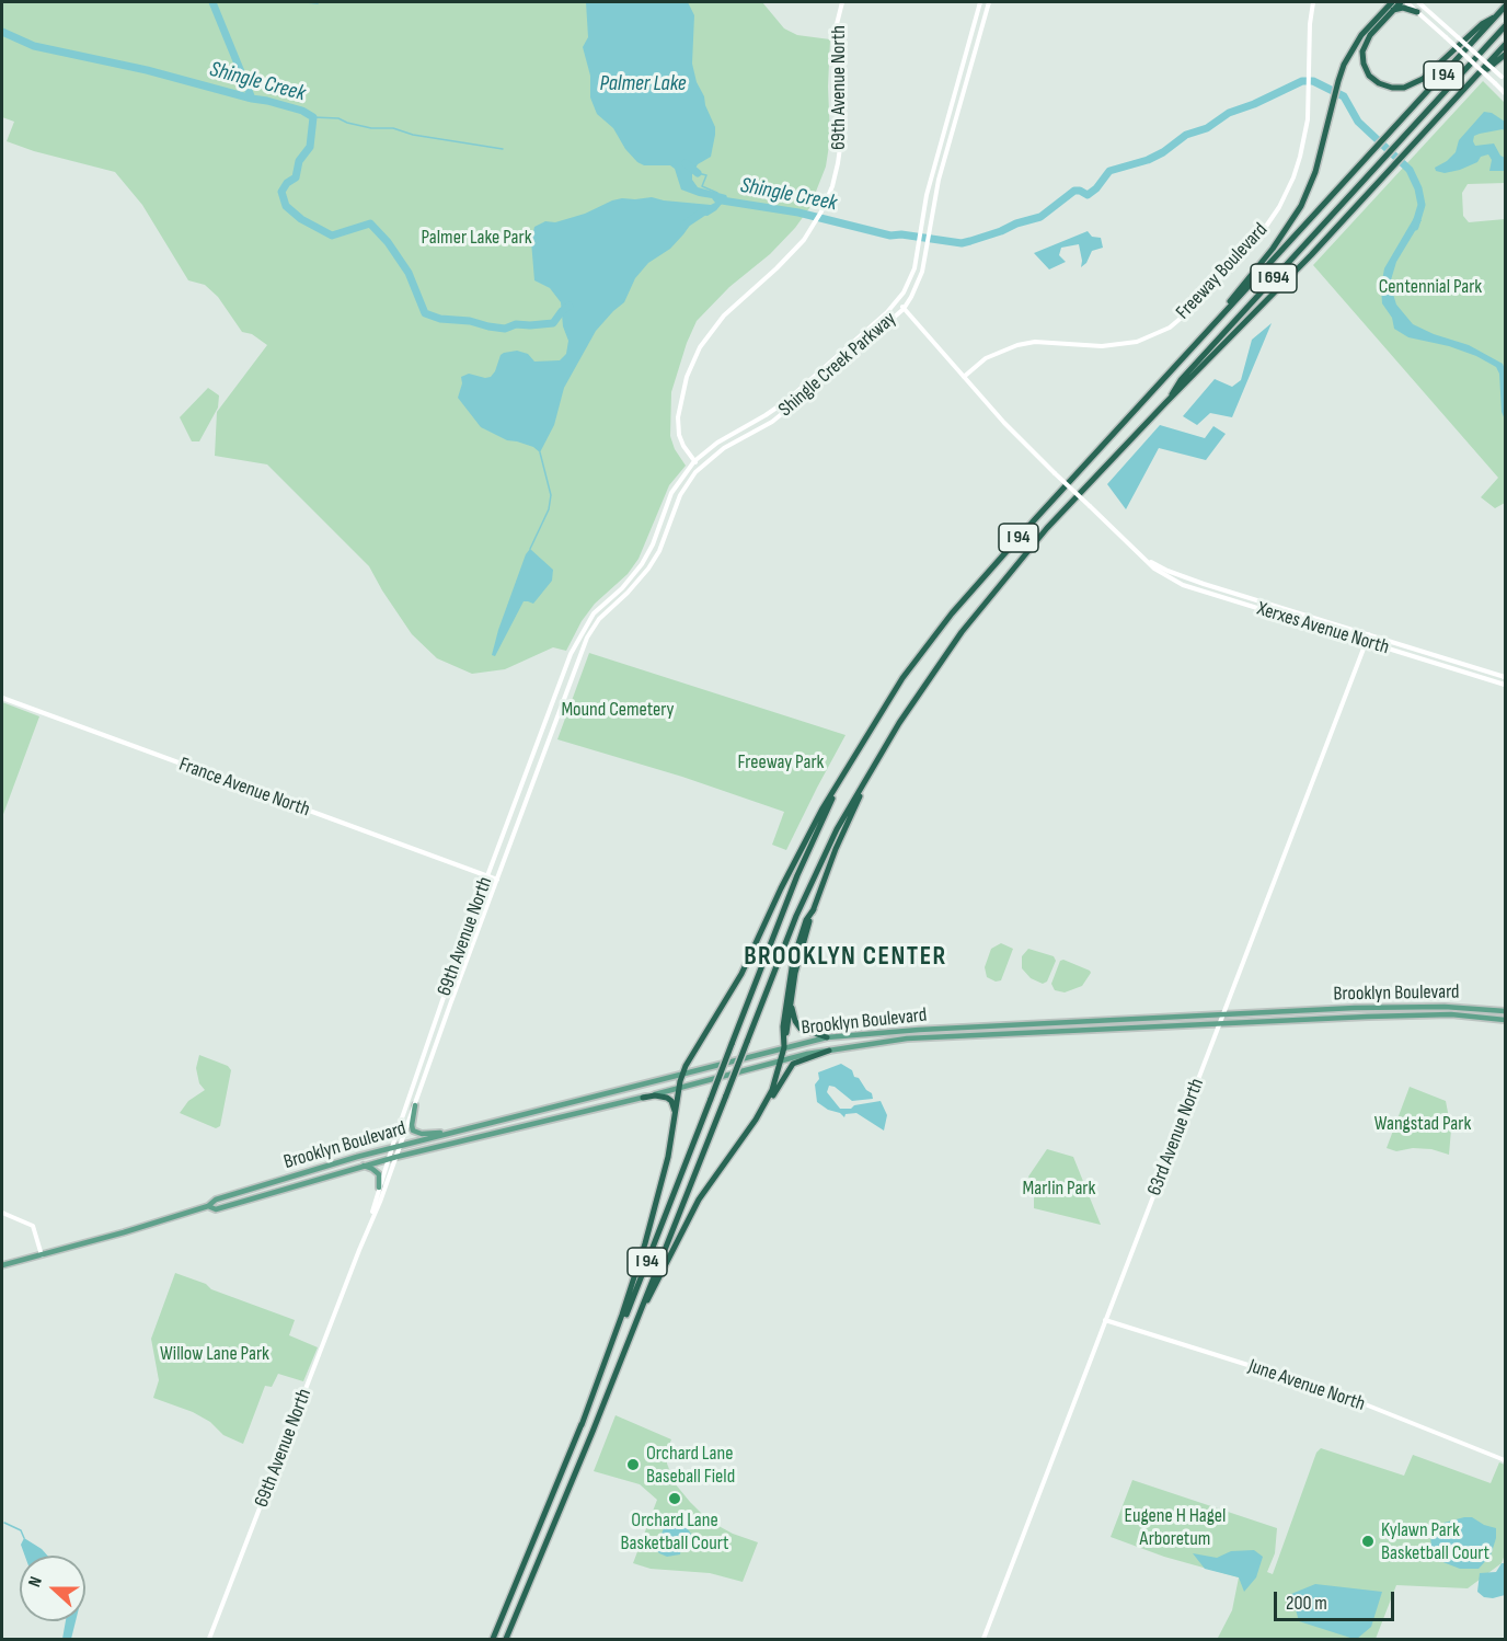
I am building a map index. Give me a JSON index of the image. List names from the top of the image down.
{
  "streets": {
    "highway": ["I 94", "I 694"],
    "main road": ["Brooklyn Boulevard"],
    "street": [
      "69th Avenue North",
      "Freeway Boulevard",
      "Shingle Creek Parkway",
      "Xerxes Avenue North",
      "France Avenue North",
      "63rd Avenue North",
      "June Avenue North"
    ]
  },
  "crossings": [
    ["I 94", "I 694"],
    ["69th Avenue North", "Shingle Creek Parkway"],
    ["69th Avenue North", "France Avenue North"],
    ["69th Avenue North", "Brooklyn Boulevard"],
    ["Freeway Boulevard", "Xerxes Avenue North"],
    ["Shingle Creek Parkway", "Xerxes Avenue North"],
    ["Xerxes Avenue North", "63rd Avenue North"],
    ["Brooklyn Boulevard", "63rd Avenue North"],
    ["63rd Avenue North", "June Avenue North"]
  ],
  "districts": ["BROOKLYN CENTER"],
  "water": ["Shingle Creek", "Palmer Lake"],
  "parks": [
    "Palmer Lake Park",
    "Centennial Park",
    "Mound Cemetery",
    "Freeway Park",
    "Wangstad Park",
    "Marlin Park",
    "Willow Lane Park",
    "Eugene H Hagel Arboretum"
  ],
  "places": ["Orchard Lane Baseball Field", "Orchard Lane Basketball Court", "Kylawn Park Basketball Court"],
  "scale_bar": "200 m",
  "north": "left"
}
